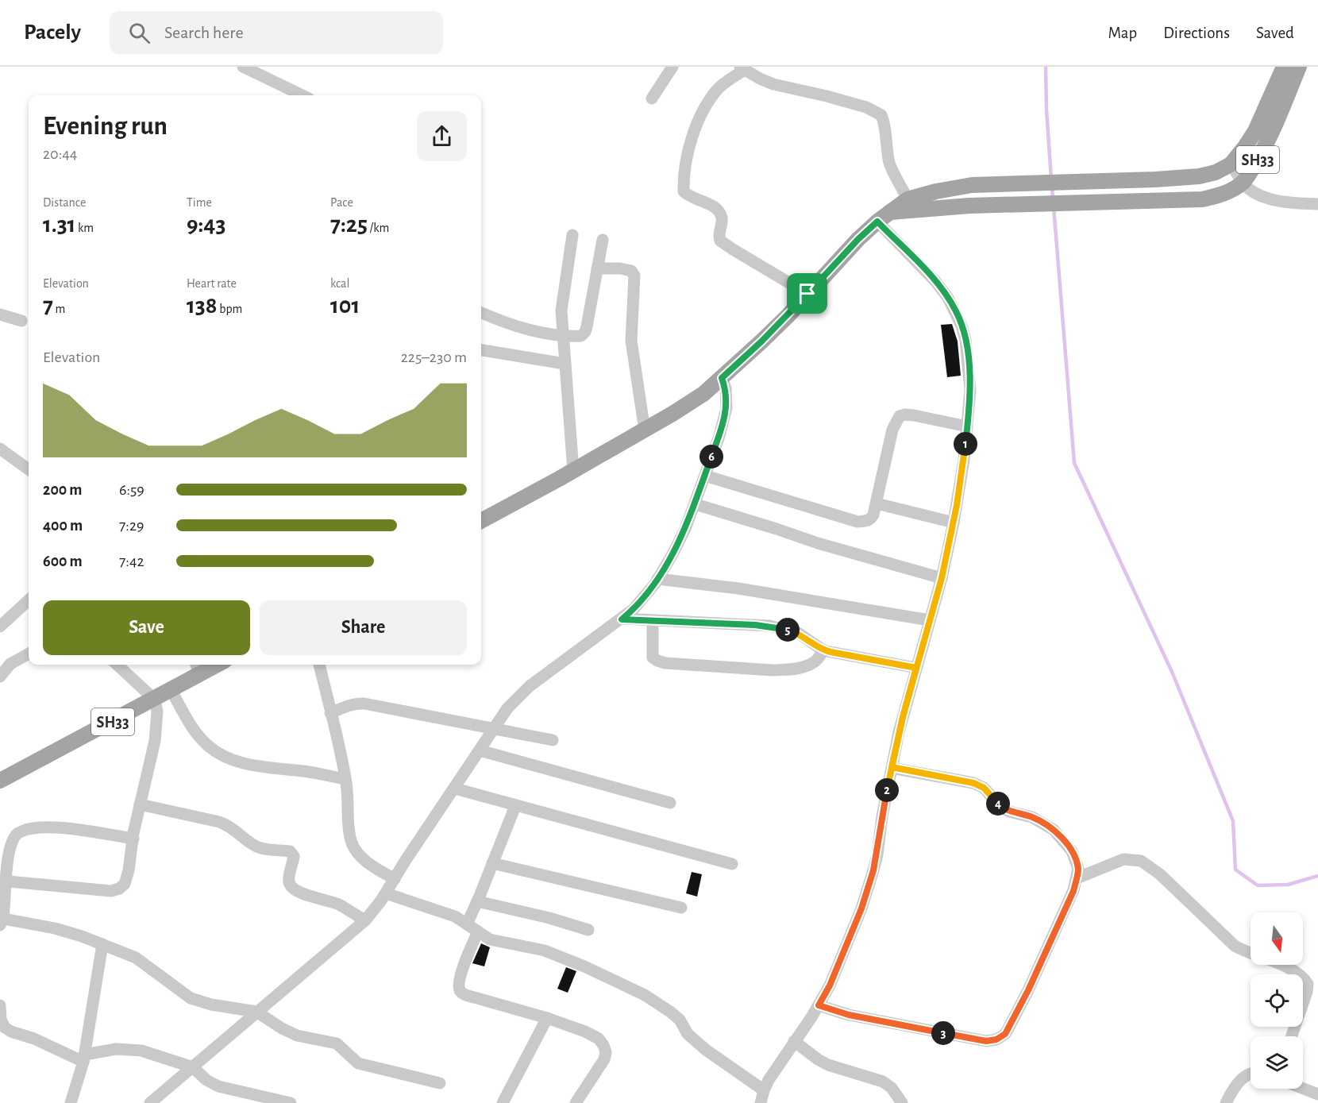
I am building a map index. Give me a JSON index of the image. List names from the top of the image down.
{
  "streets": {
    "main road": ["SH33"]
  },
  "north": "bottom",
  "page": {
    "header": "Pacely",
    "search": "Search here",
    "nav": ["Map", "Directions", "Saved"],
    "heading": ["Evening run", "20:44"],
    "stats": [
      ["Distance", "1.31 km"],
      ["Time", "9:43"],
      ["Pace", "7:25 /km"],
      ["Elevation", "7 m"],
      ["Heart rate", "138 bpm"],
      ["kcal", "101"]
    ],
    "chart": ["Elevation", "225–230 m"],
    "pins": [
      "1",
      "6",
      "5",
      "2",
      "4",
      "3"
    ],
    "list": [
      {
        "name": "200 m",
        "note": "6:59"
      },
      {
        "name": "400 m",
        "note": "7:29"
      },
      {
        "name": "600 m",
        "note": "7:42"
      }
    ],
    "buttons": ["Save", "Share"]
  }
}
